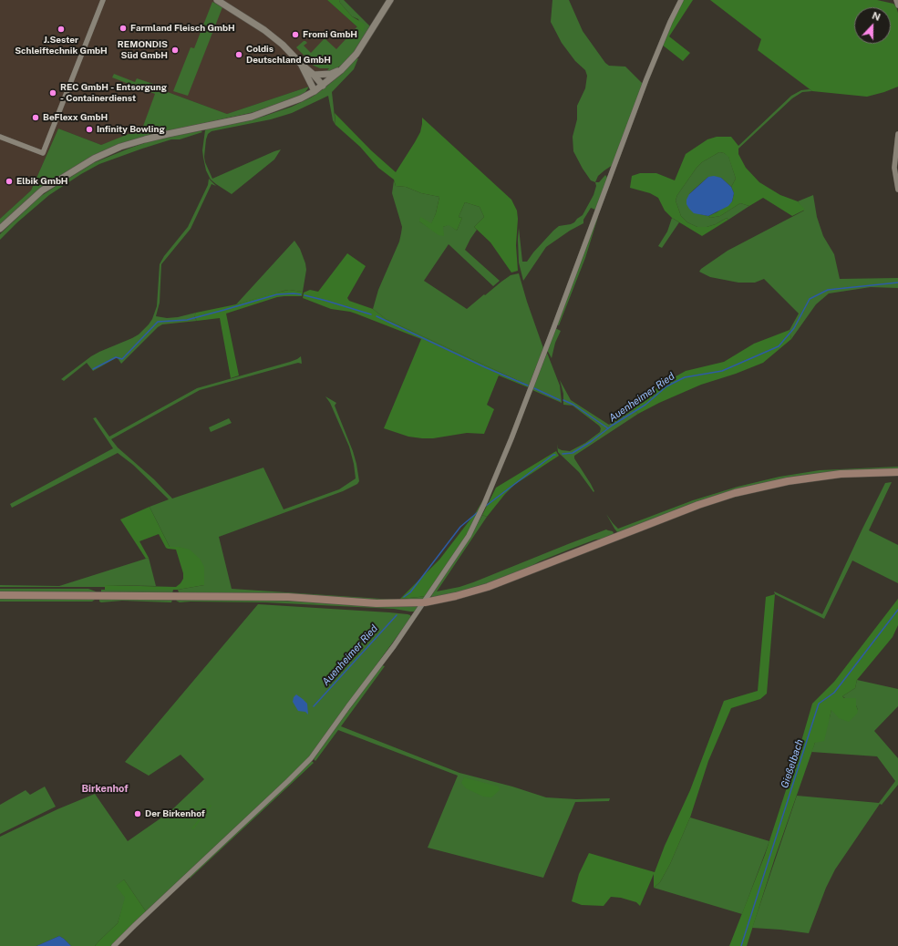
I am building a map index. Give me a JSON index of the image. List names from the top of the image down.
{
  "districts": ["Birkenhof"],
  "water": ["Auenheimer Ried", "Gießelbach"],
  "places": [
    "Farmland Fleisch GmbH",
    "J.Sester Schleiftechnik GmbH",
    "Fromi GmbH",
    "REMONDIS Süd GmbH",
    "Coldis Deutschland GmbH",
    "REC GmbH - Entsorgung - Containerdienst",
    "BeFlexx GmbH",
    "Infinity Bowling",
    "Elbik GmbH",
    "Der Birkenhof"
  ],
  "north": "top"
}
